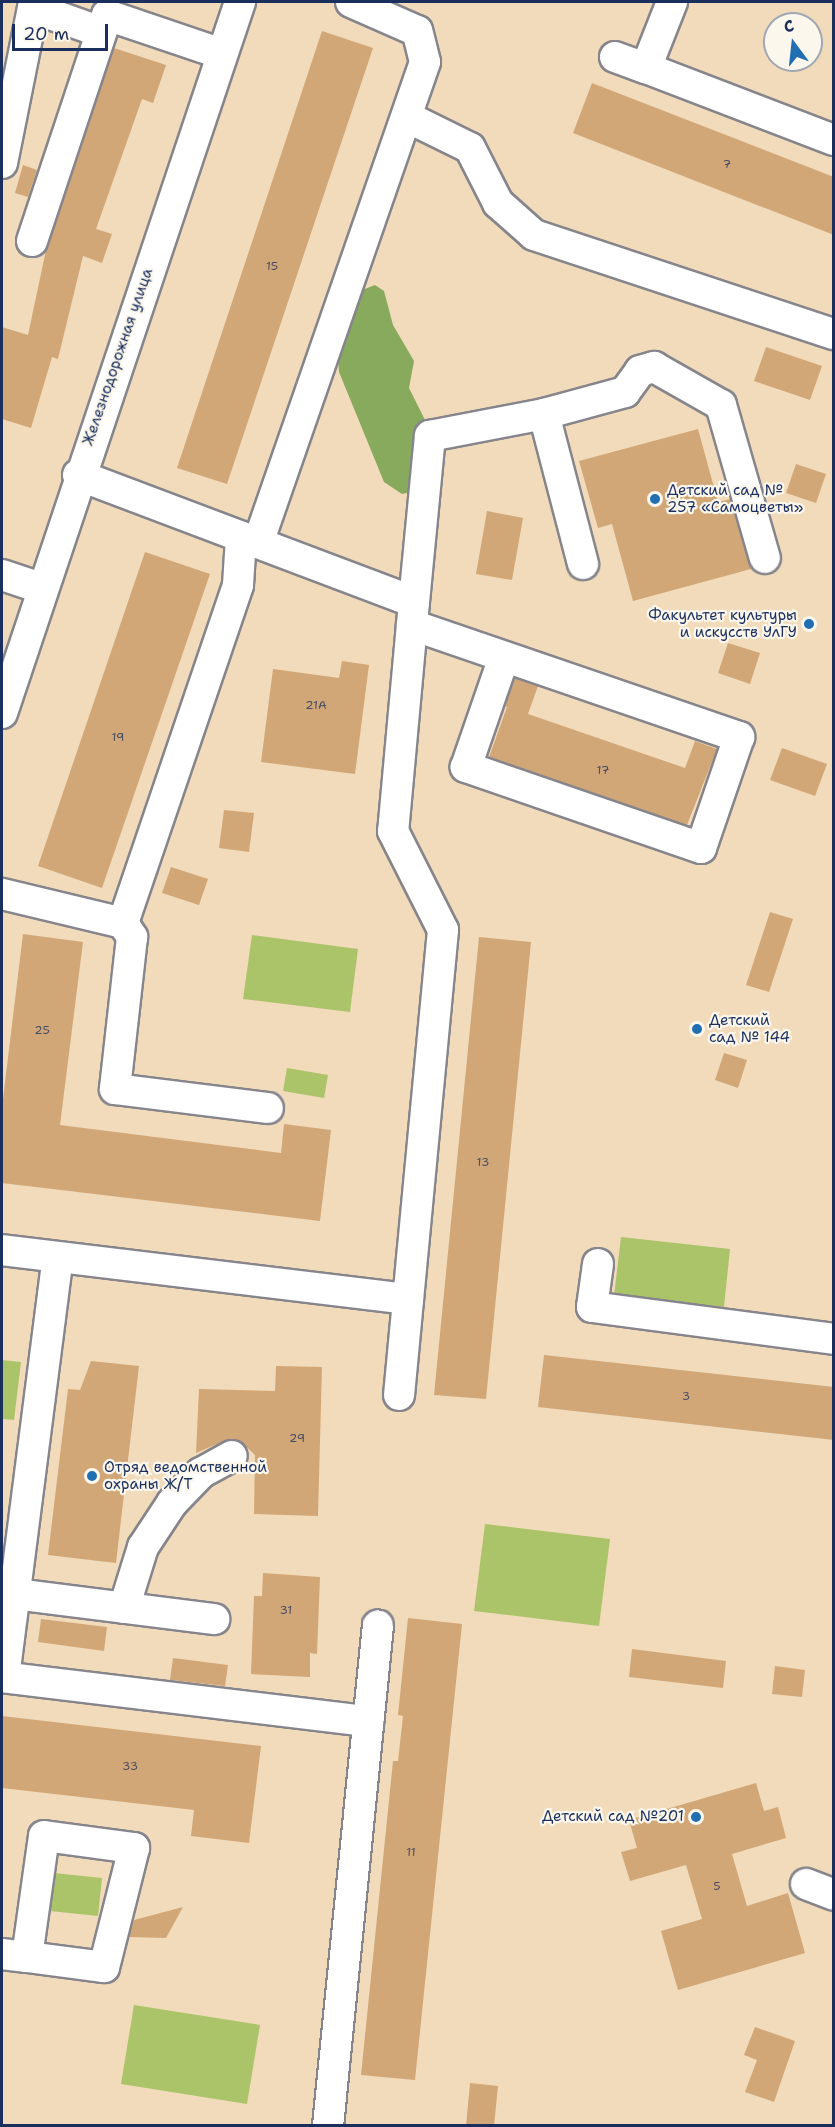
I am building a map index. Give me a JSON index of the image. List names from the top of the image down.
{
  "streets": {
    "street": ["Железнодорожная улица"]
  },
  "places": [
    "Детский сад № 257 «Самоцветы»",
    "Факультет культуры и искусств УлГУ",
    "Детский сад № 144",
    "Отряд ведомственной охраны Ж/Т",
    "Детский сад №201"
  ],
  "house_numbers": [
    "7",
    "15",
    "21А",
    "19",
    "17",
    "25",
    "13",
    "3",
    "29",
    "31",
    "33",
    "11",
    "5"
  ],
  "scale_bar": "20 m",
  "north": "top"
}
